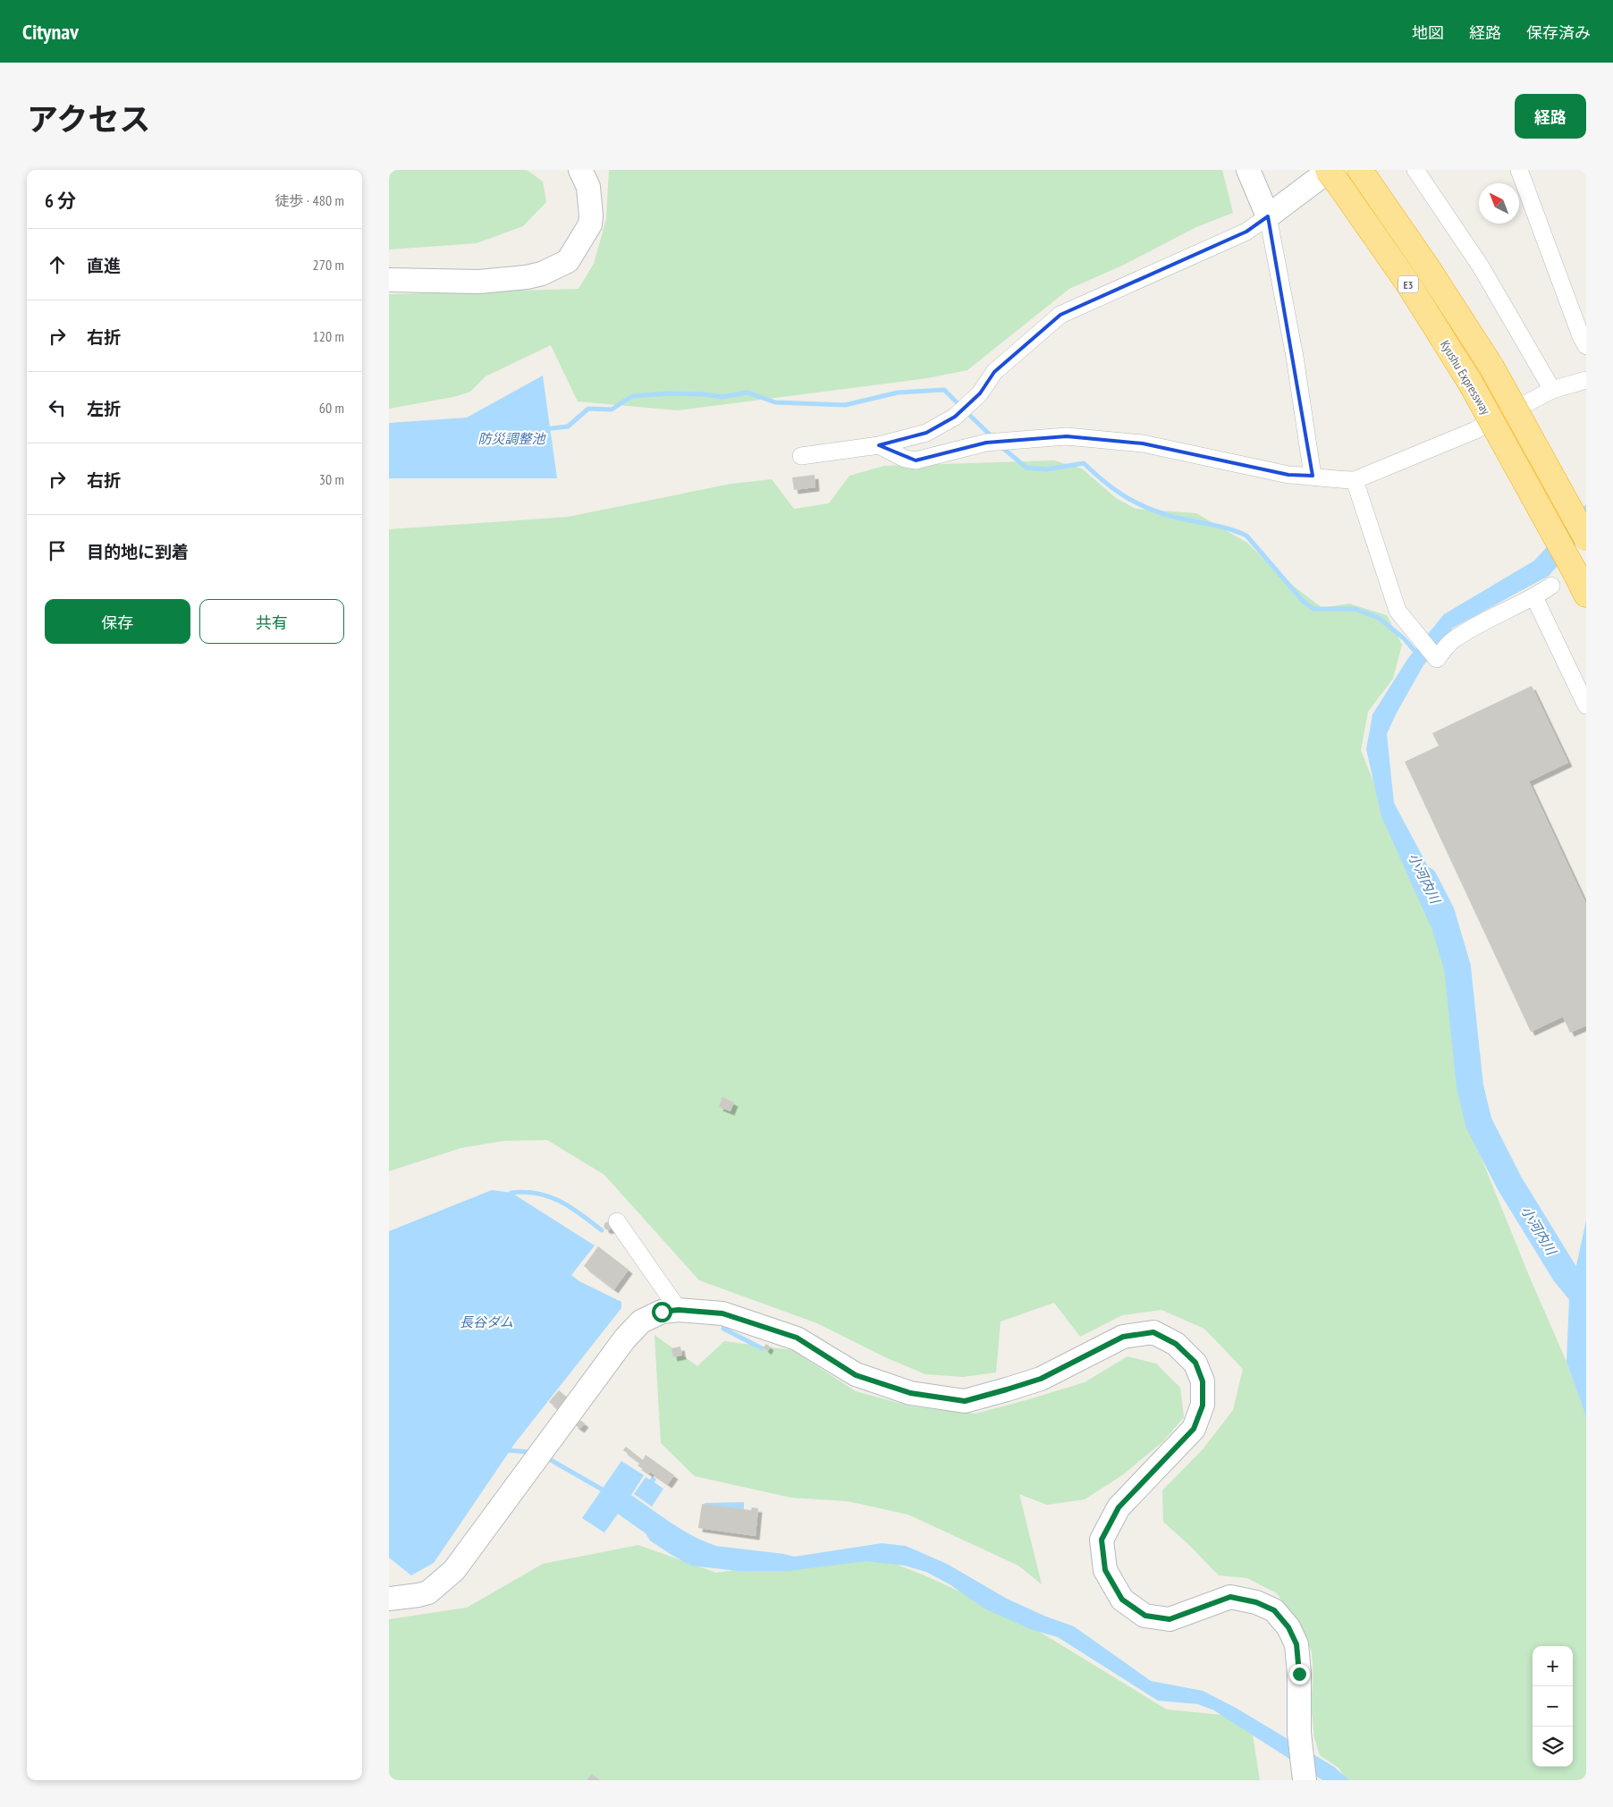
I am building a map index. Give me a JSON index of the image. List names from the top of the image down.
{
  "streets": {
    "highway": ["E3", "Kyushu Expressway"]
  },
  "water": ["防災調整池", "小河内川", "長谷ダム"],
  "north": "top left",
  "page": {
    "header": "Citynav",
    "nav": ["地図", "経路", "保存済み"],
    "title": "アクセス",
    "buttons": [
      "経路",
      ["保存", "共有"]
    ],
    "heading": ["6 分", "徒歩 · 480 m"],
    "list": [
      ["直進", "270 m"],
      ["右折", "120 m"],
      ["左折", "60 m"],
      ["右折", "30 m"],
      "目的地に到着"
    ],
    "map_buttons": ["+", "−"]
  }
}
